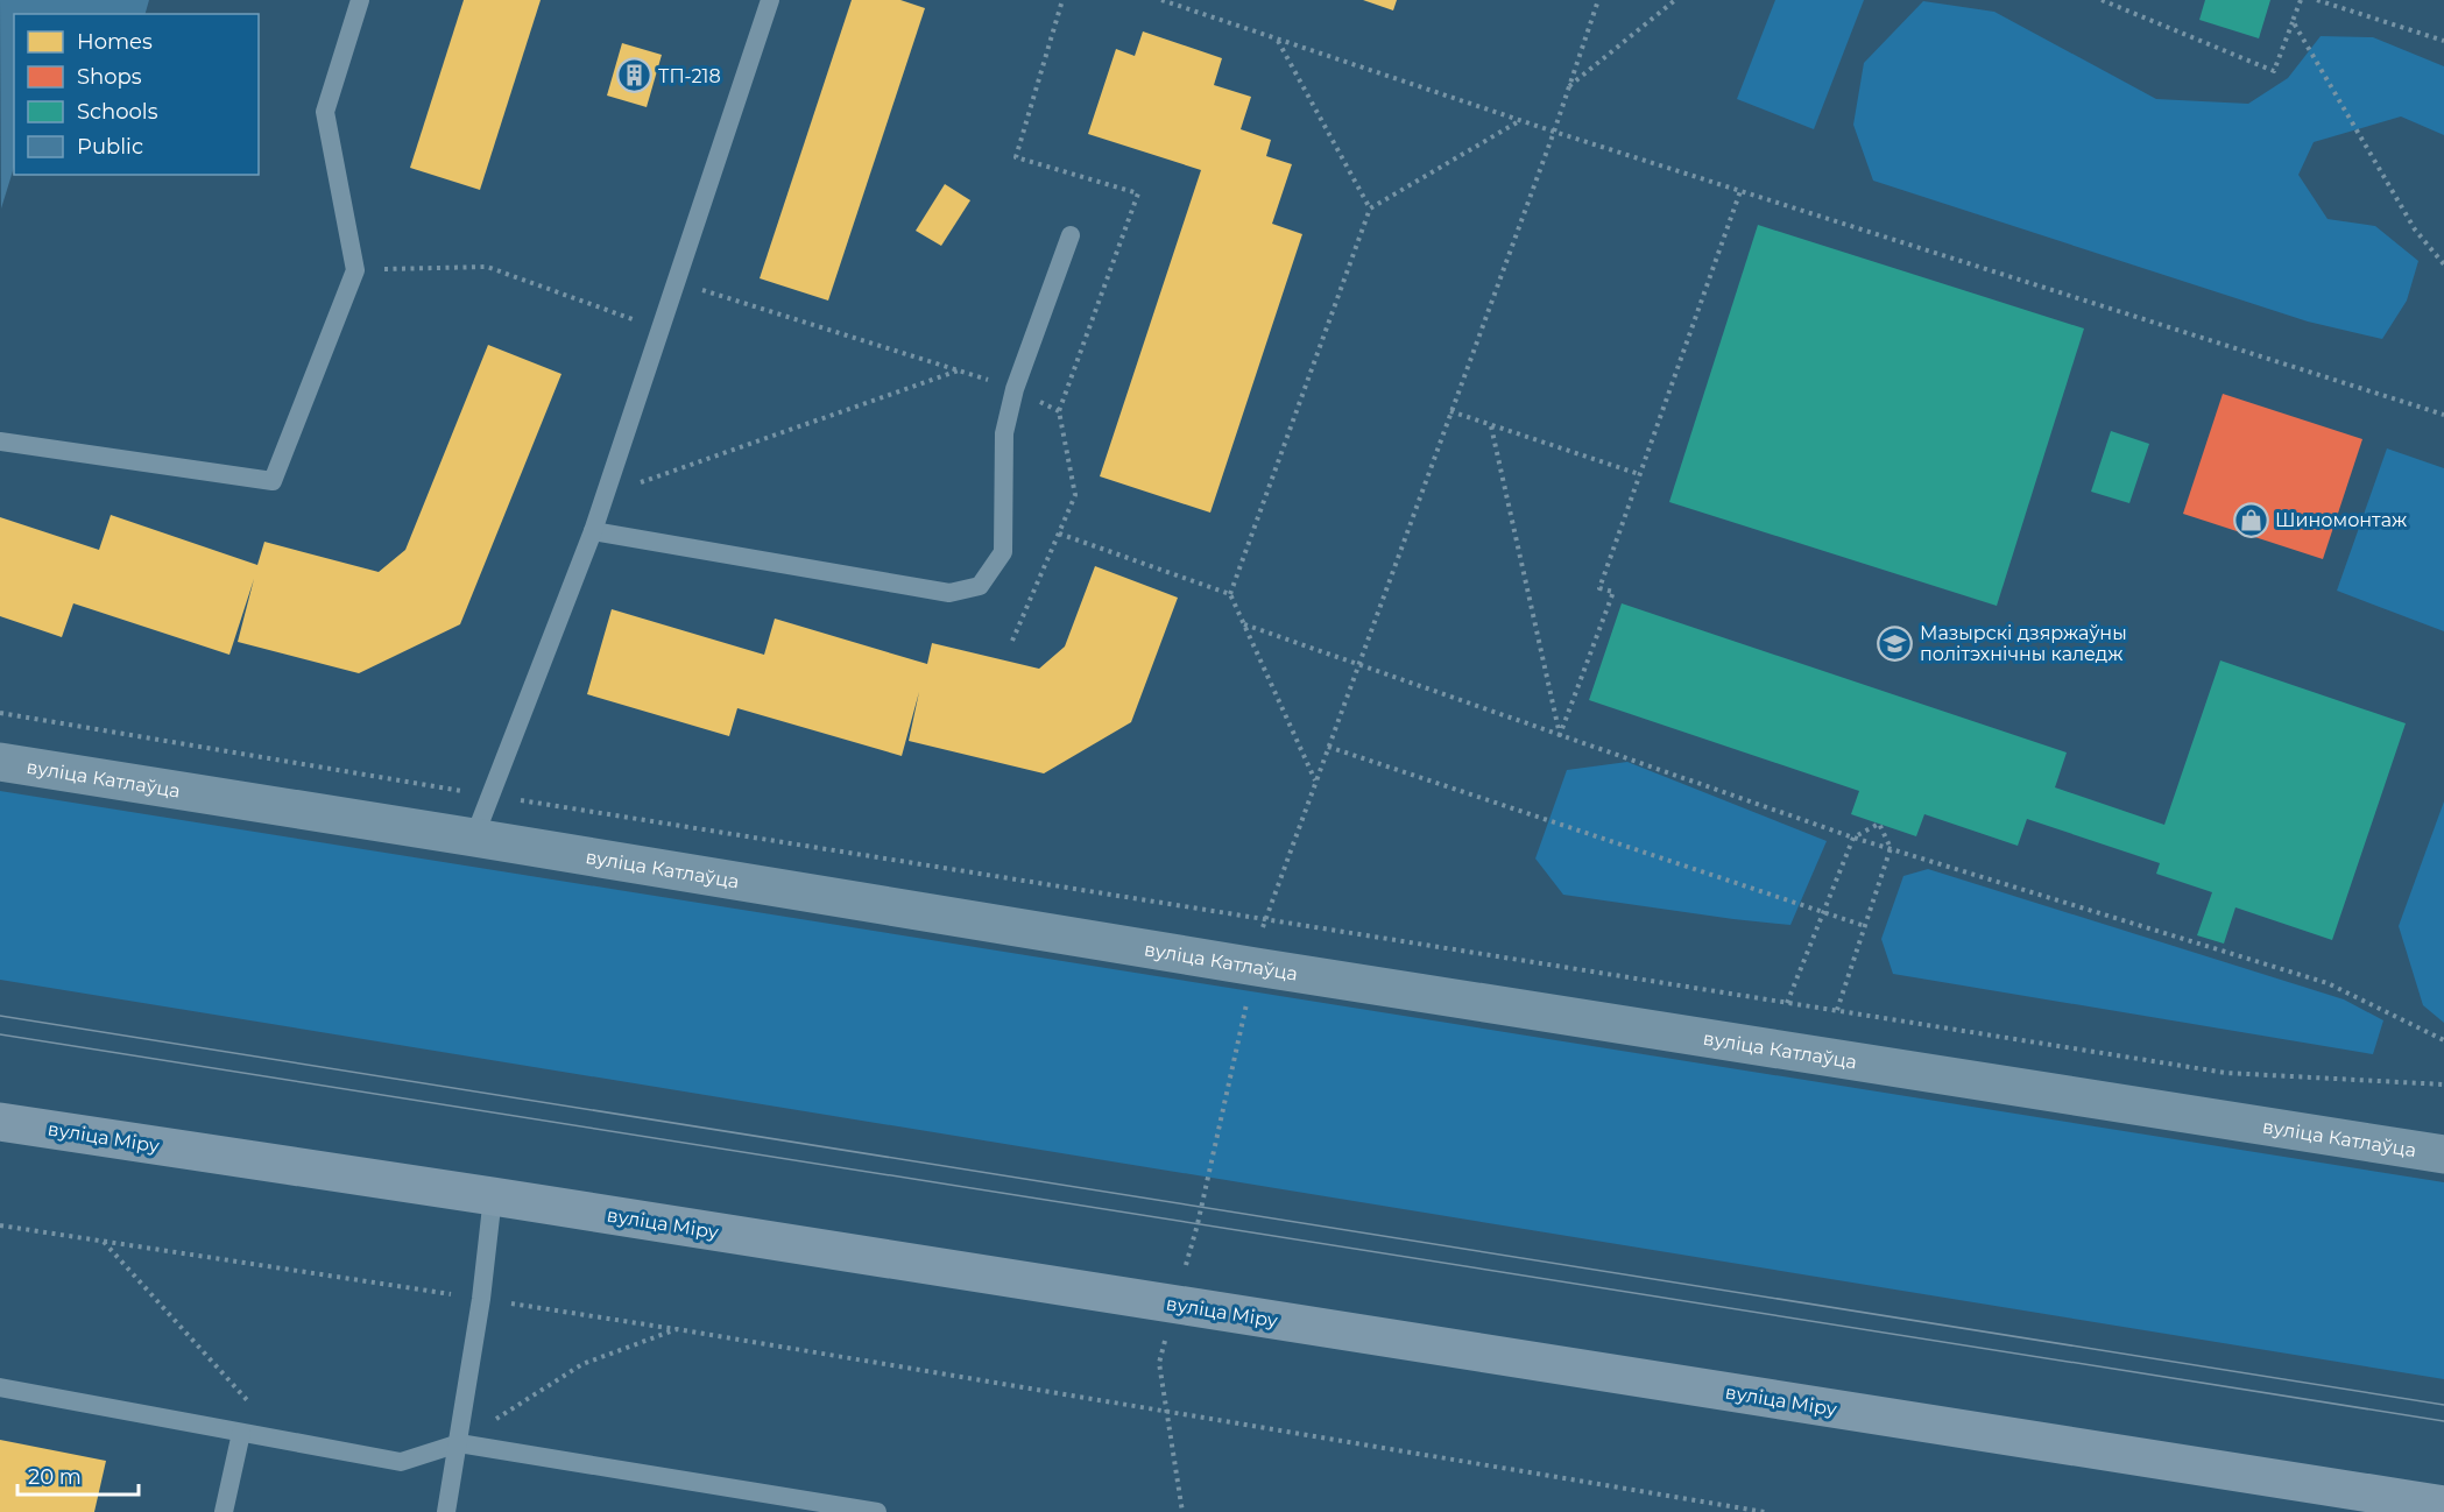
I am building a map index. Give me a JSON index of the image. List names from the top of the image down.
{
  "streets": {
    "main road": ["вуліца Міру"],
    "street": ["вуліца Катлаўца"]
  },
  "places": {
    "building": ["ТП-218"],
    "shop": ["Шиномонтаж"],
    "school or university": ["Мазырскі дзяржаўны політэхнічны каледж"]
  },
  "legend": [
    "Homes",
    "Shops",
    "Schools",
    "Public"
  ],
  "scale_bar": "20 m"
}
